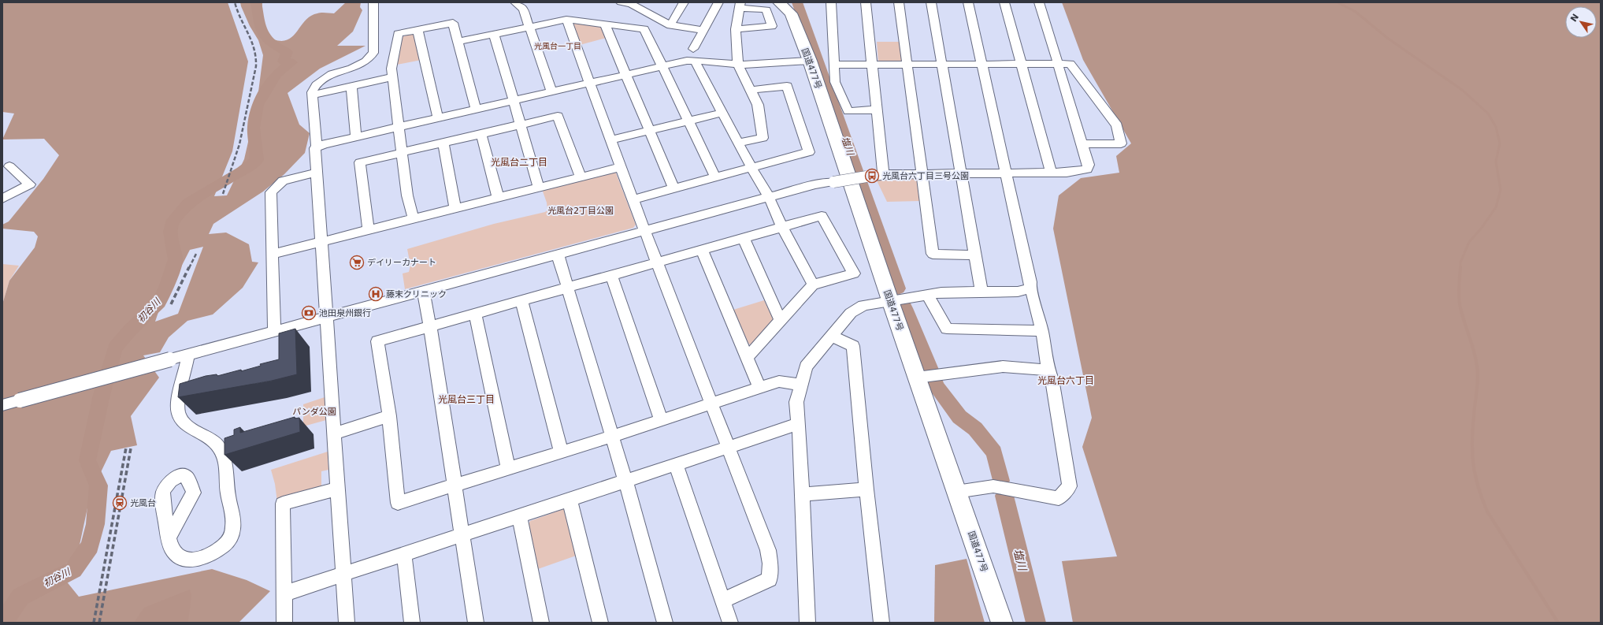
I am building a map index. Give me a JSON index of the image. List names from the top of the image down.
{
  "streets": {
    "highway": ["国道477号"]
  },
  "districts": [
    "光風台一丁目",
    "光風台二丁目",
    "光風台六丁目",
    "光風台三丁目"
  ],
  "water": ["塩川", "初谷川"],
  "parks": ["光風台2丁目公園", "パンダ公園"],
  "places": {
    "bus stop": ["光風台六丁目三号公園"],
    "supermarket": ["デイリーカナート"],
    "hospital": ["藤末クリニック"],
    "bank": ["池田泉州銀行"],
    "station": ["光風台"]
  },
  "north": "top left"
}
